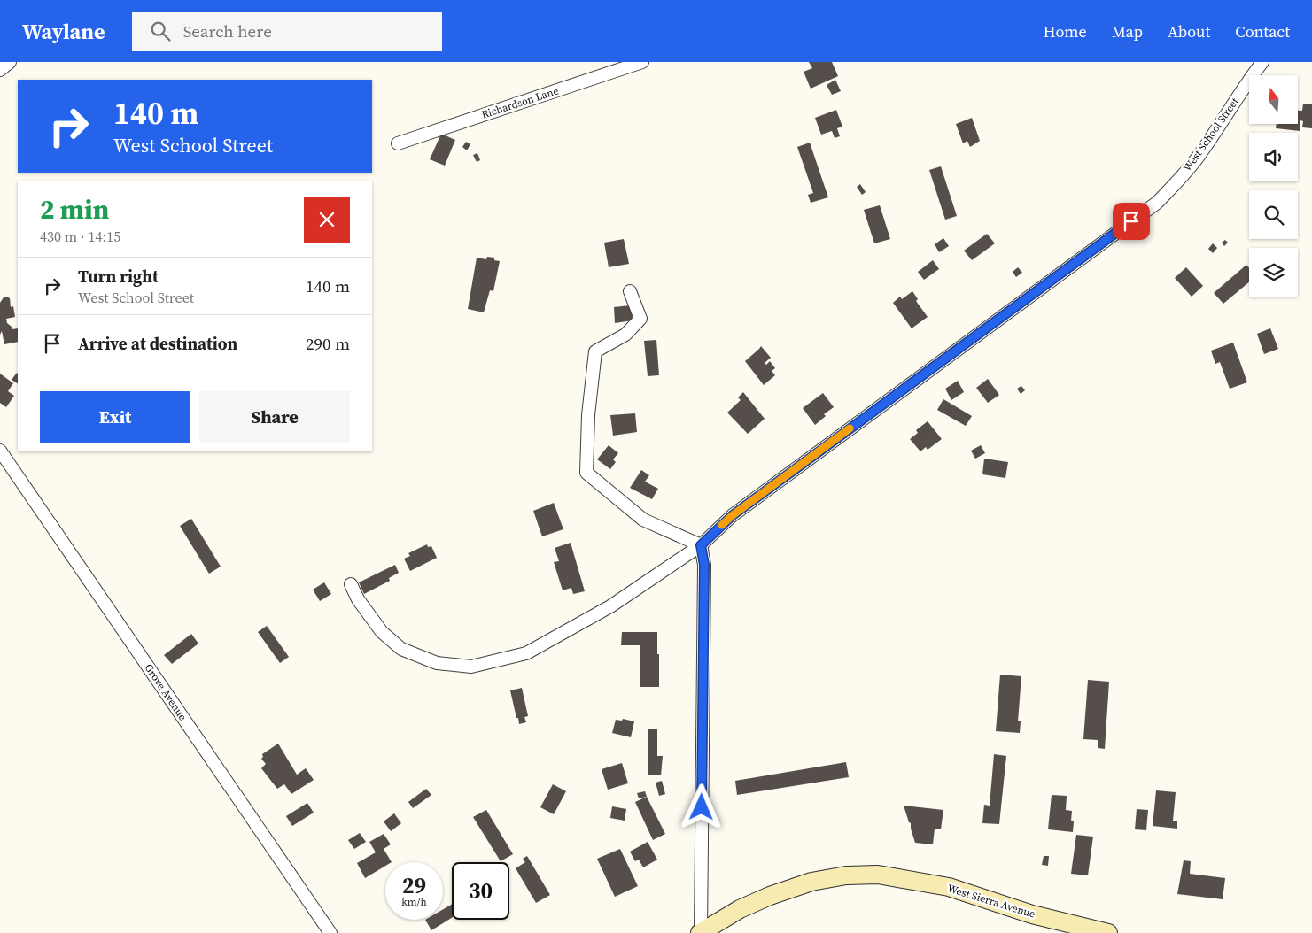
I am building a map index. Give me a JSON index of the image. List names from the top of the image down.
{
  "streets": {
    "main road": ["West Sierra Avenue"],
    "street": ["Richardson Lane", "West School Street", "Grove Avenue"]
  },
  "north": "top",
  "page": {
    "header": "Waylane",
    "search": "Search here",
    "nav": [
      "Home",
      "Map",
      "About",
      "Contact"
    ],
    "turn": ["140 m", "West School Street"],
    "heading": ["2 min", "430 m · 14:15"],
    "list": [
      {
        "name": "Turn right",
        "note": "West School Street",
        "value": "140 m"
      },
      {
        "name": "Arrive at destination",
        "value": "290 m"
      }
    ],
    "buttons": ["Exit", "Share"],
    "speed": "29 km/h",
    "limit": "30"
  }
}
